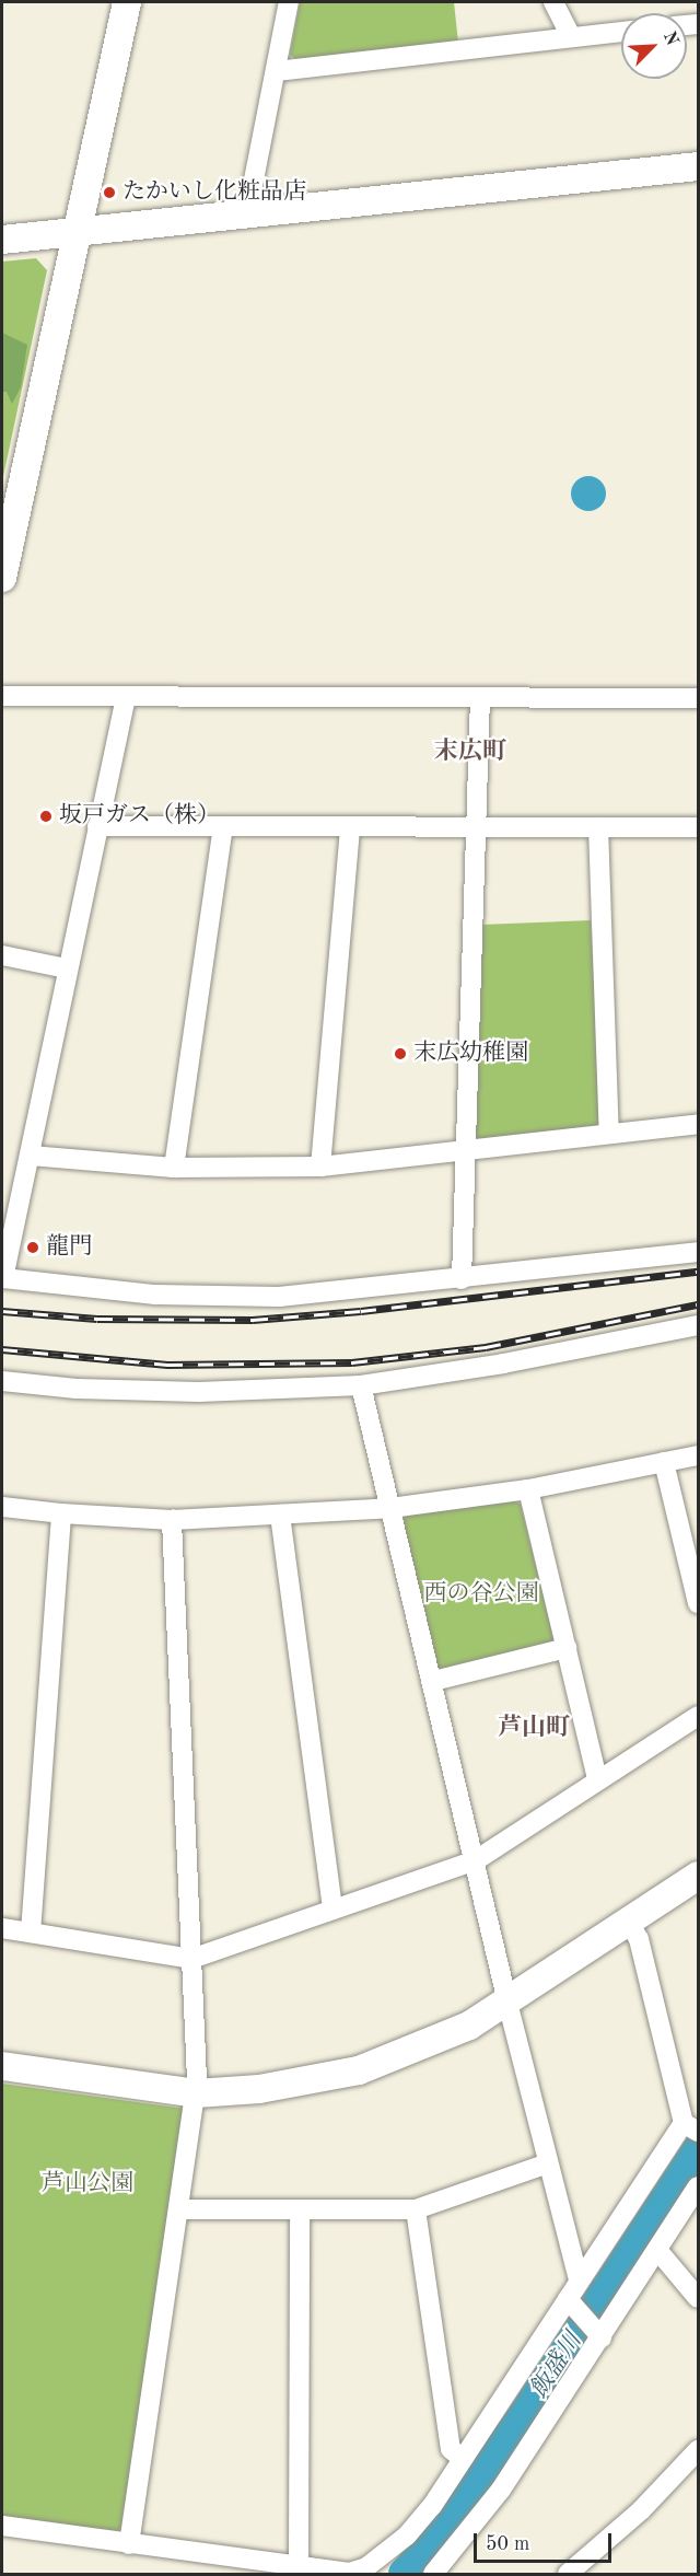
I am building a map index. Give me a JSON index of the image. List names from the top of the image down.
{
  "districts": ["末広町", "芦山町"],
  "water": ["飯盛川"],
  "parks": ["西の谷公園", "芦山公園"],
  "places": [
    "たかいし化粧品店",
    "坂戸ガス（株）",
    "末広幼稚園",
    "龍門"
  ],
  "scale_bar": "50 m",
  "north": "top right"
}
